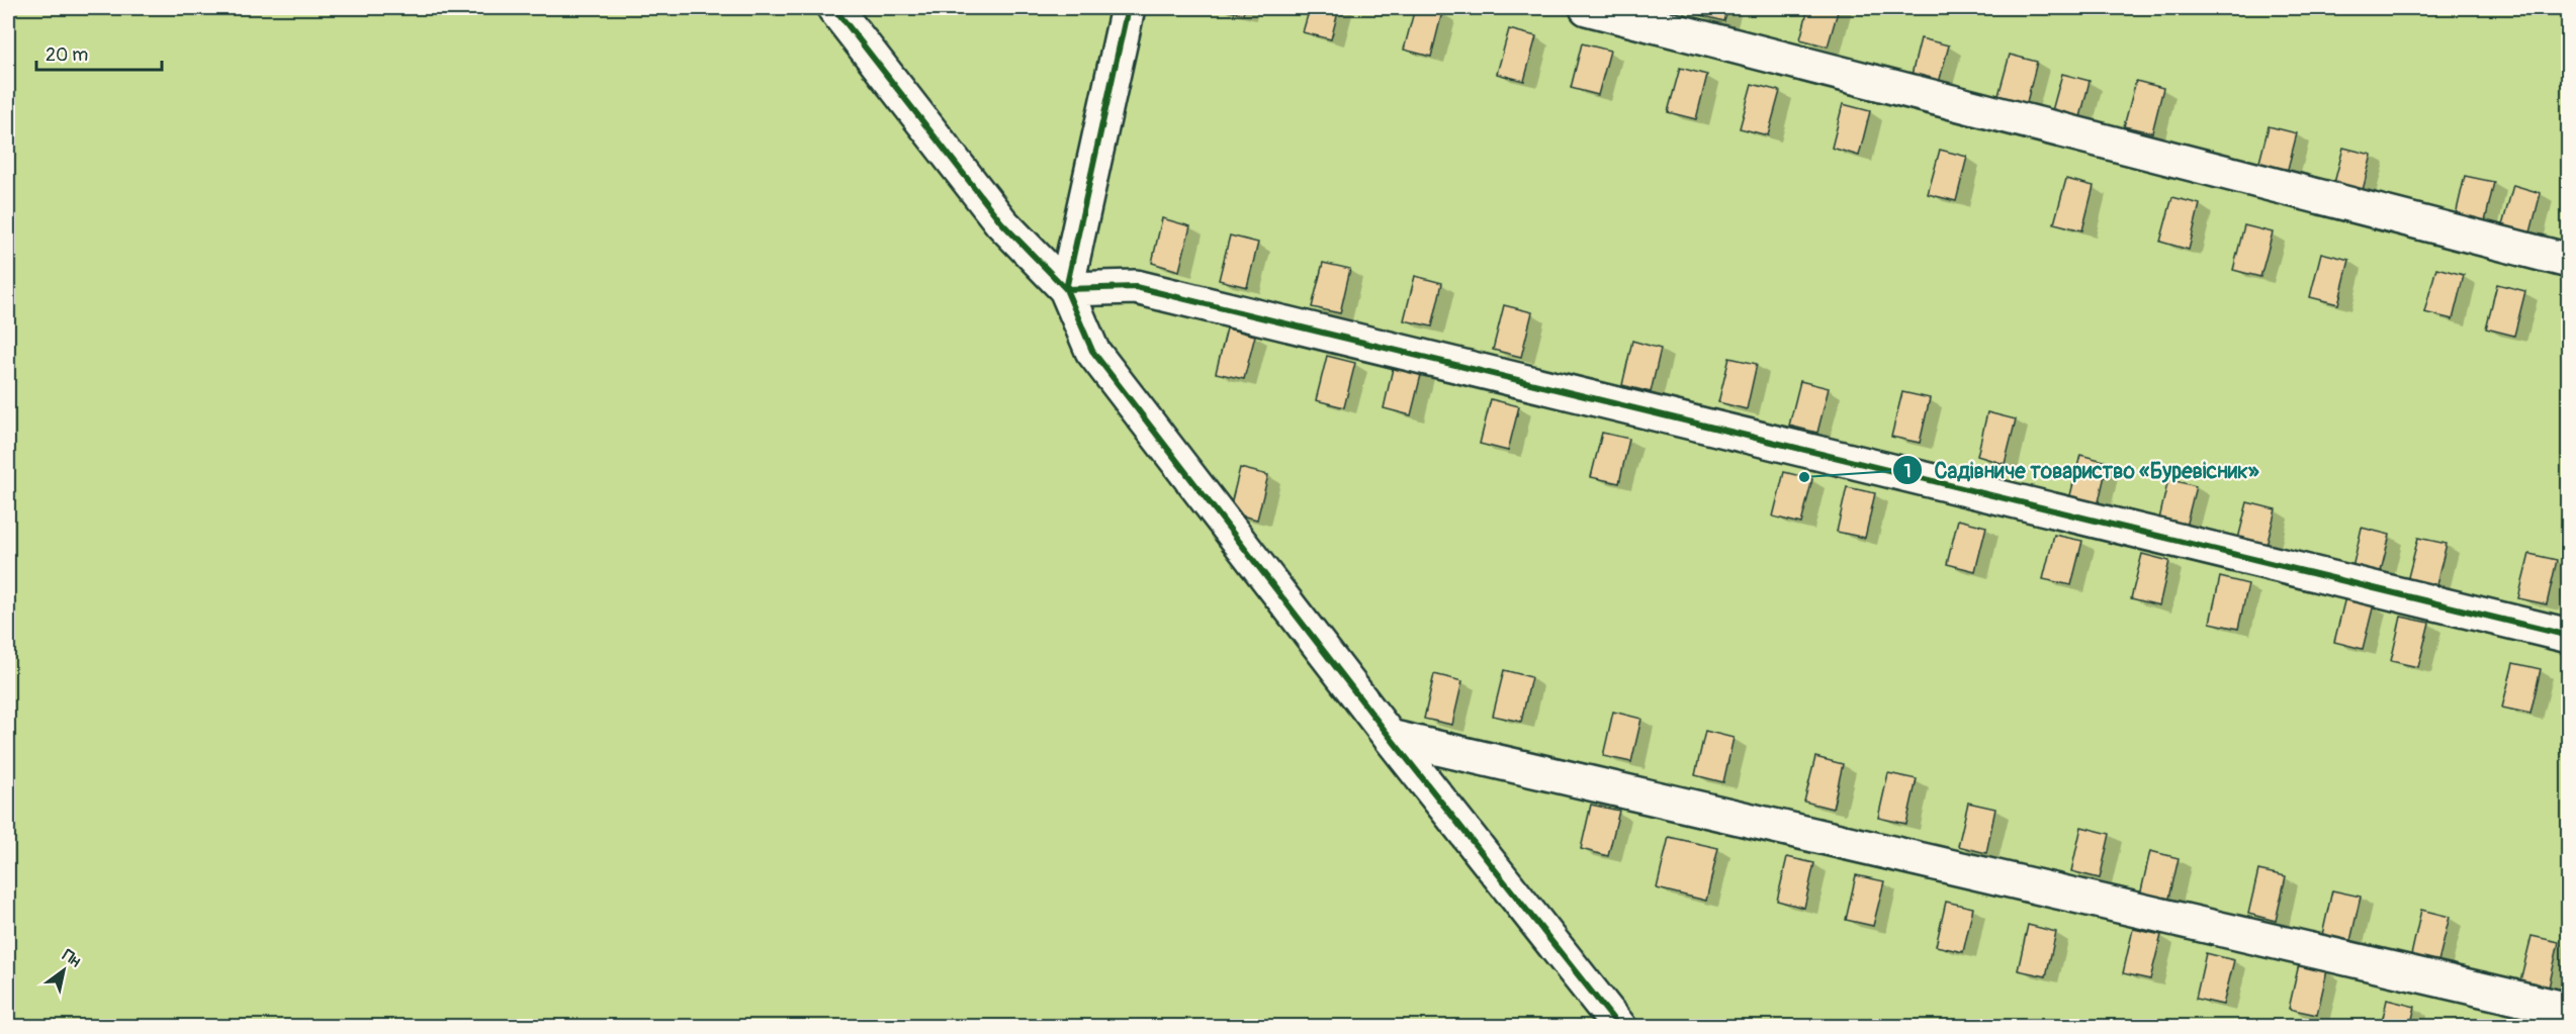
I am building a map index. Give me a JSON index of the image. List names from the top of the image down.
{
  "places": ["Садівниче товариство «Буревісник»"],
  "scale_bar": "20 m",
  "north": "top right"
}
